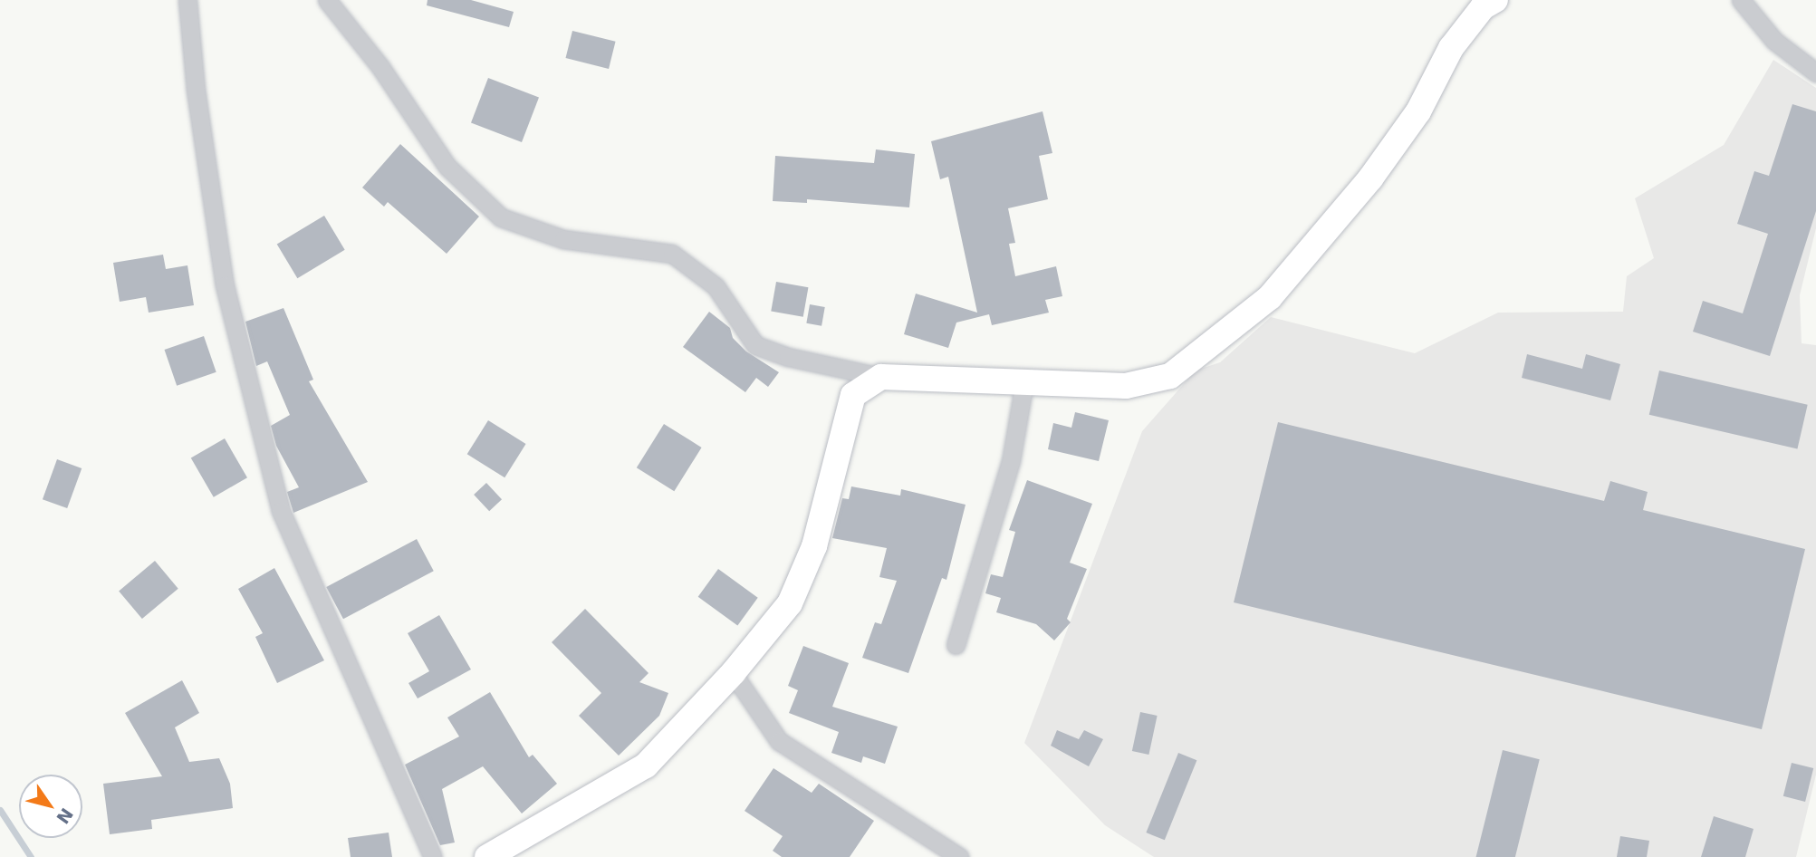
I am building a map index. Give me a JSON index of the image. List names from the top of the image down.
{
  "north": "bottom right"
}
